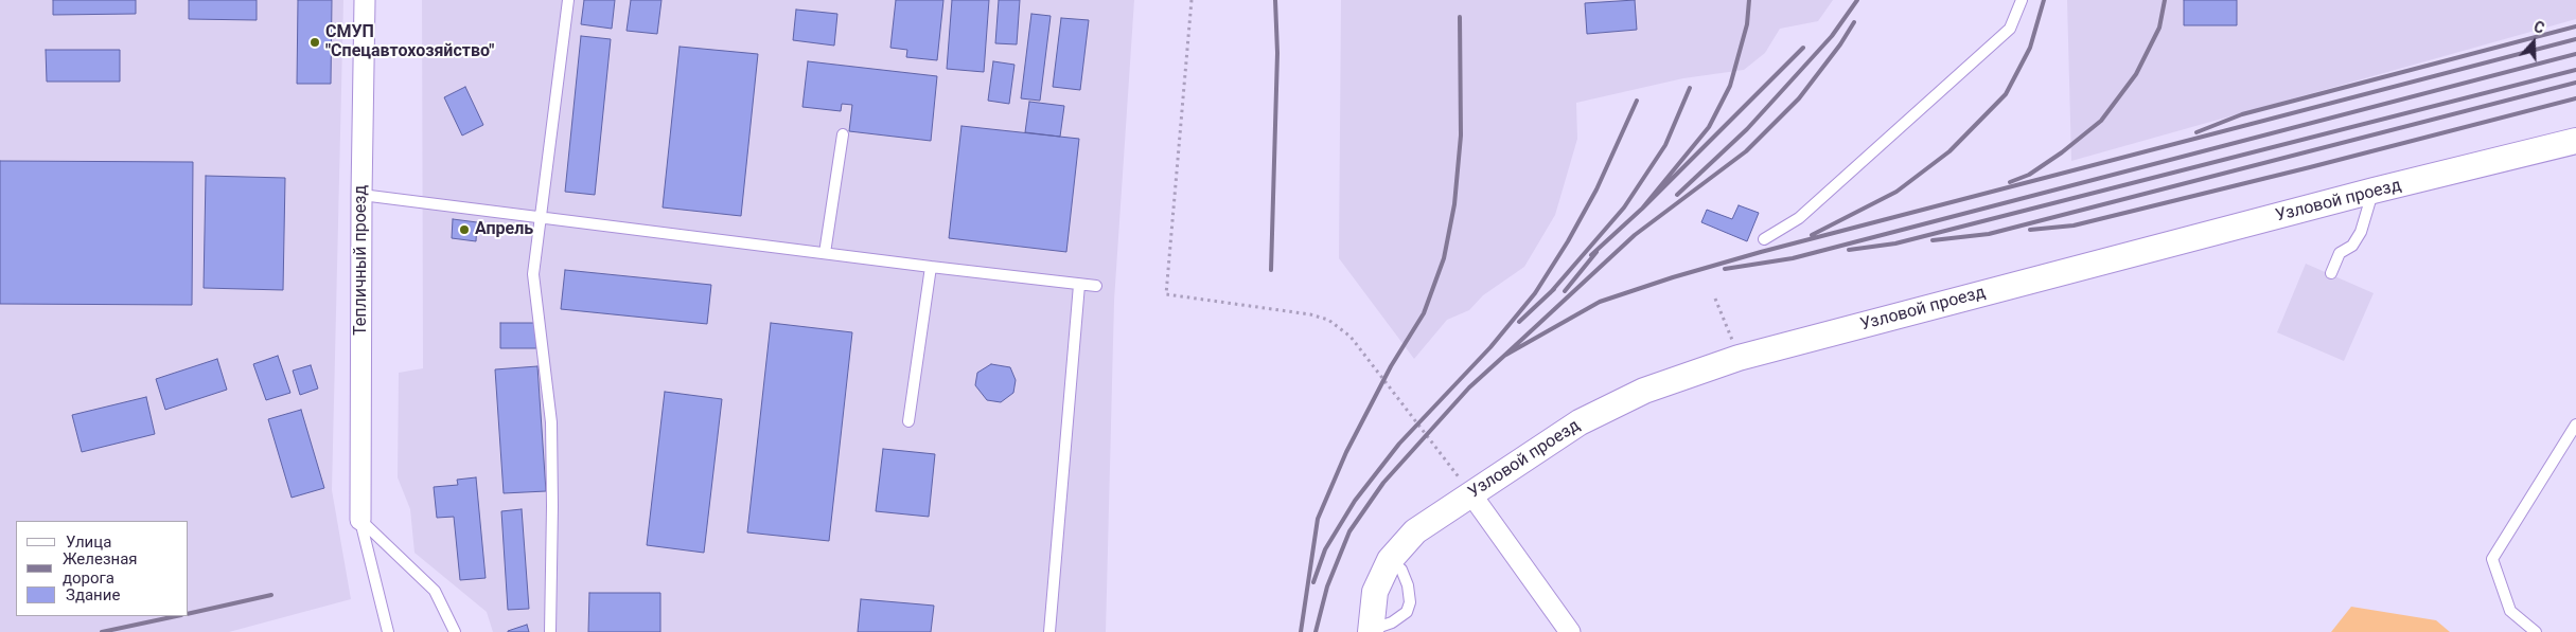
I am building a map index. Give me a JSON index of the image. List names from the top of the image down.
{
  "streets": {
    "street": ["Узловой проезд", "Тепличный проезд"]
  },
  "places": ["СМУП \"Спецавтохозяйство\"", "Апрель"],
  "legend": ["Улица", "Железная дорога", "Здание"],
  "north": "top"
}
